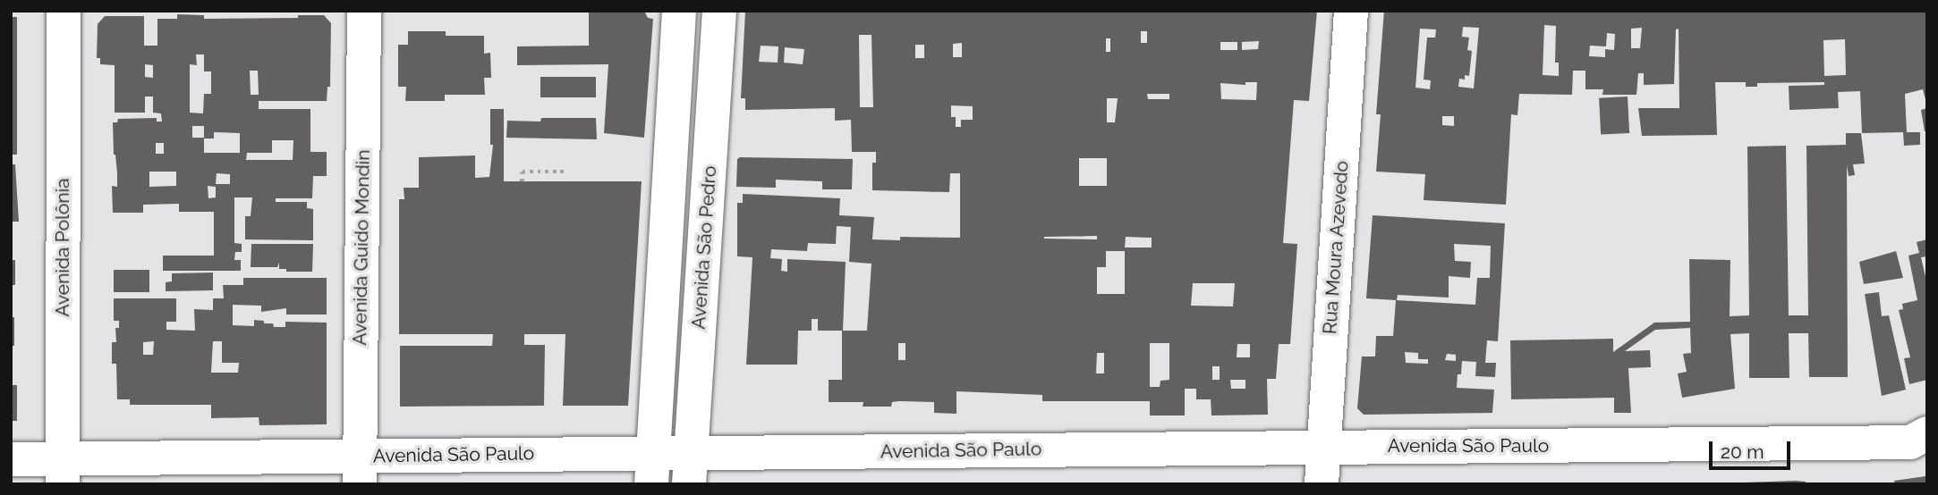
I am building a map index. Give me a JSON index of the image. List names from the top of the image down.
{
  "streets": {
    "street": [
      "Avenida Polônia",
      "Avenida Guido Mondin",
      "Avenida São Pedro",
      "Rua Moura Azevedo",
      "Avenida São Paulo"
    ]
  },
  "crossings": [
    ["Avenida Polônia", "Avenida São Paulo"],
    ["Avenida Guido Mondin", "Avenida São Paulo"],
    ["Avenida São Pedro", "Avenida São Paulo"],
    ["Rua Moura Azevedo", "Avenida São Paulo"]
  ],
  "scale_bar": "20 m"
}
